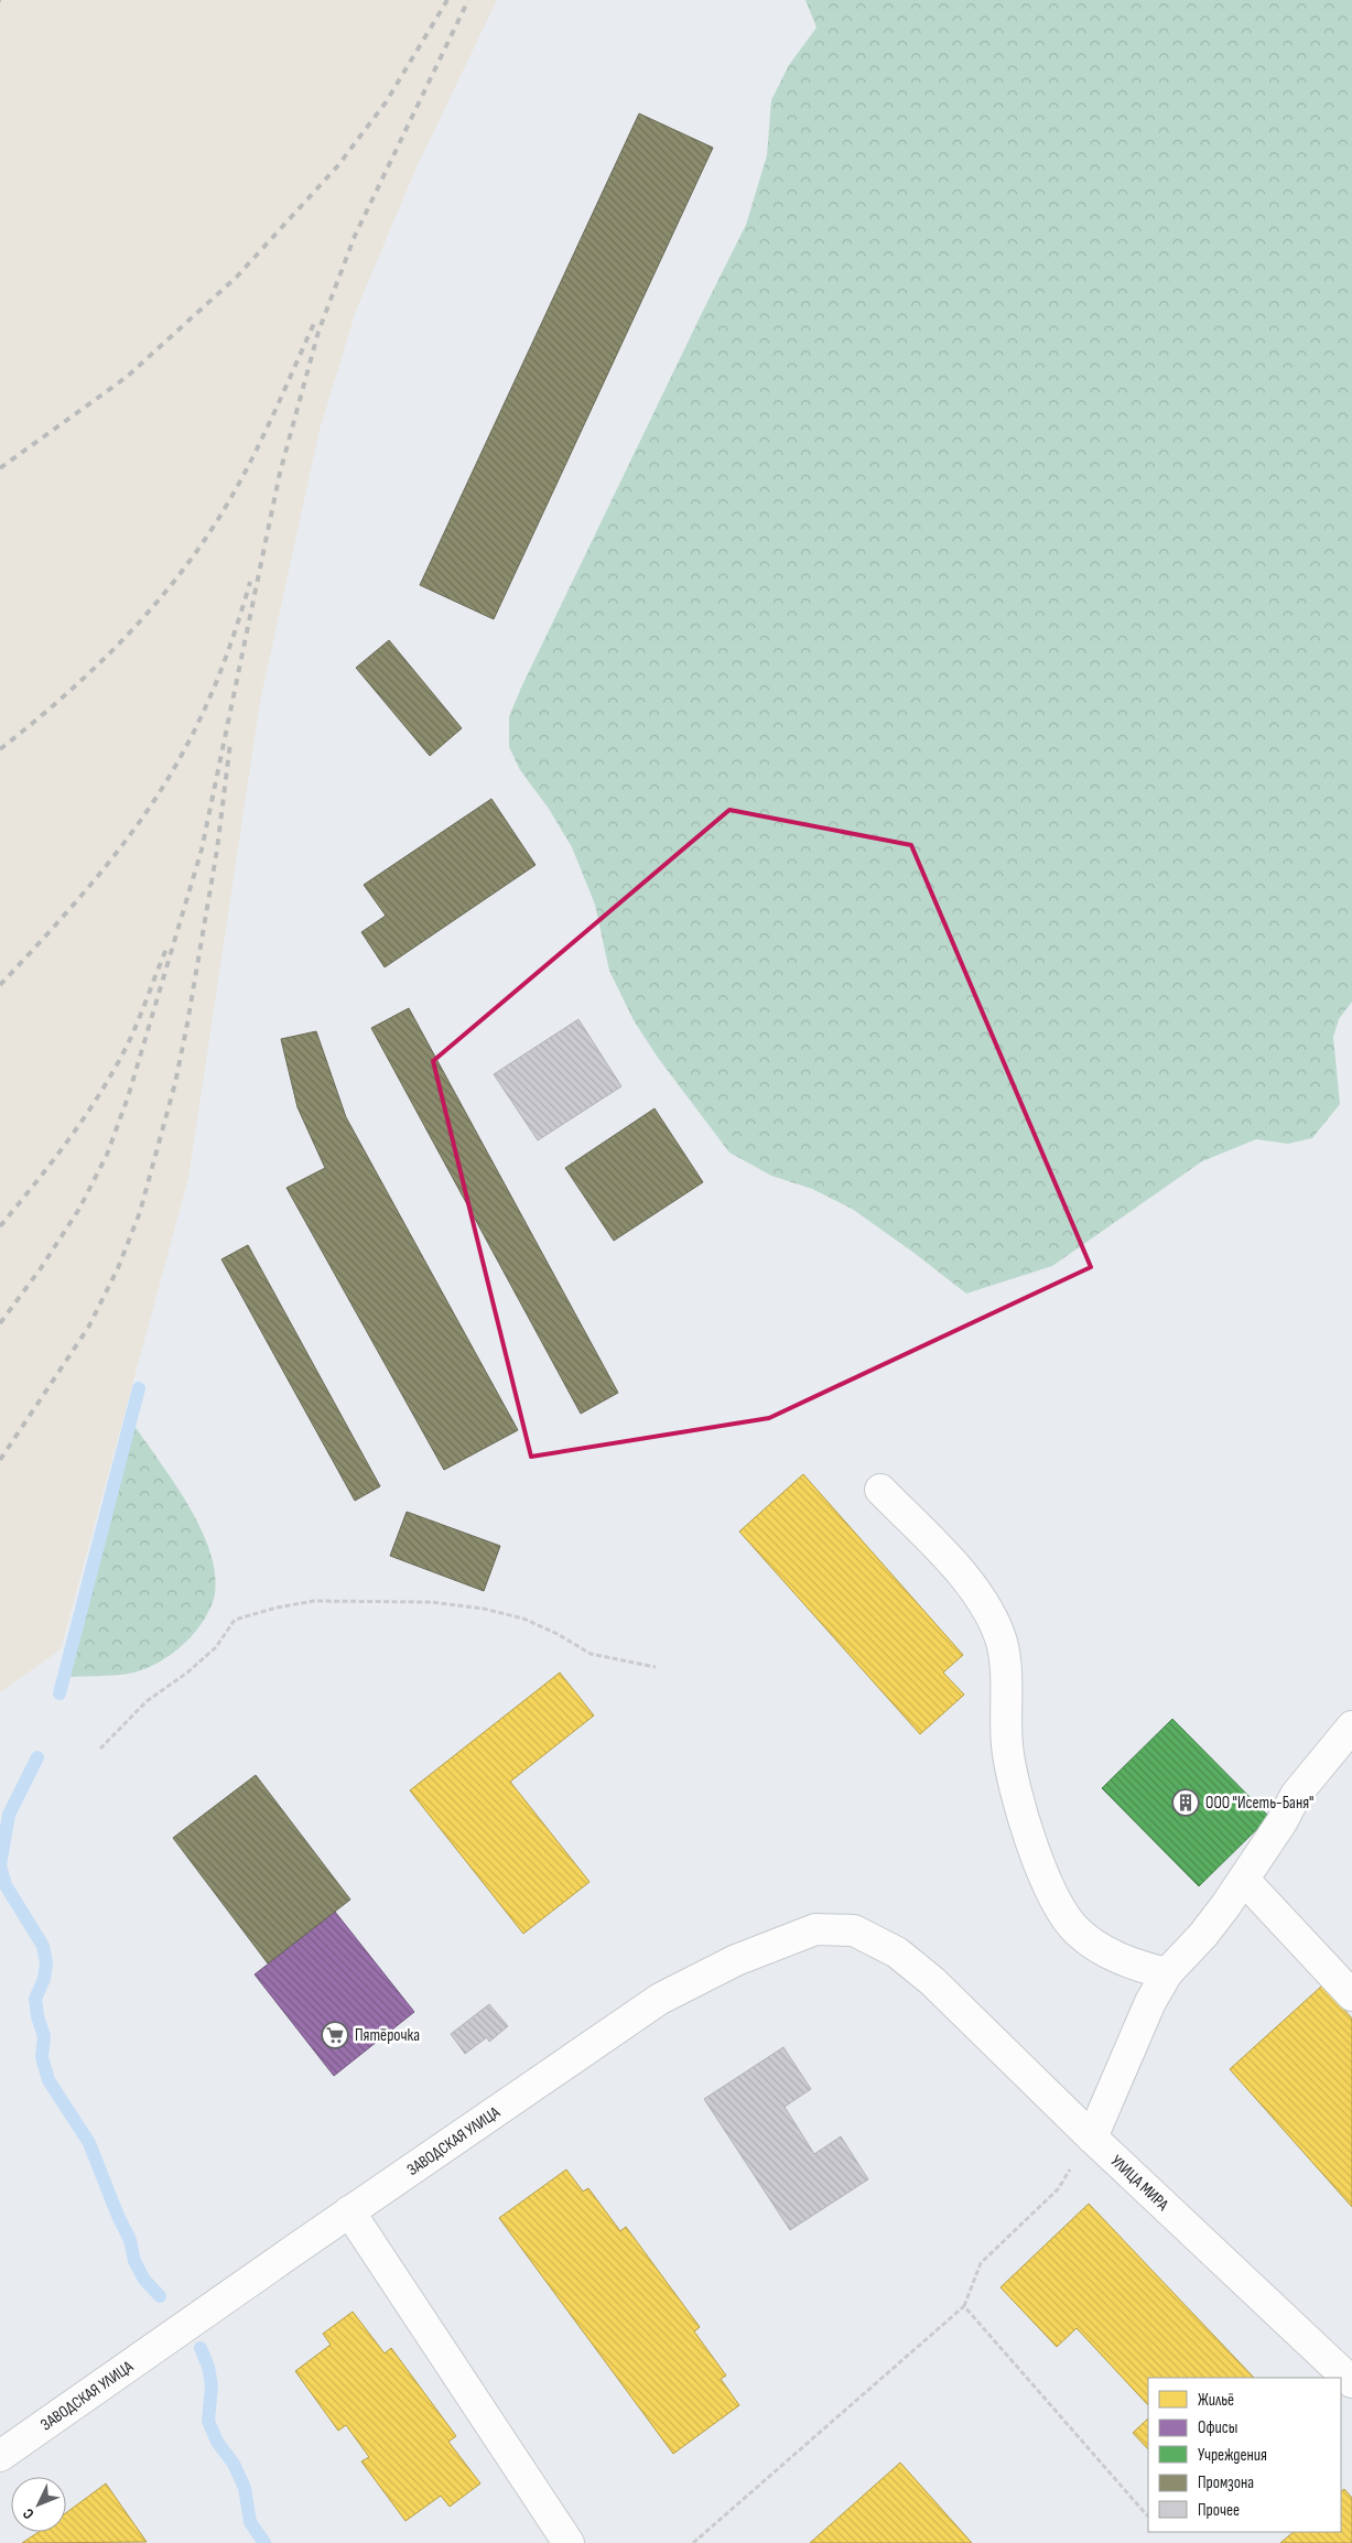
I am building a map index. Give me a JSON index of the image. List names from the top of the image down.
{
  "streets": {
    "street": ["ЗАВОДСКАЯ УЛИЦА", "УЛИЦА МИРА"]
  },
  "crossings": [
    ["ЗАВОДСКАЯ УЛИЦА", "УЛИЦА МИРА"]
  ],
  "places": {
    "building": ["ООО \"Исеть-Баня\""],
    "supermarket": ["Пятёрочка"]
  },
  "legend": [
    "Жильё",
    "Офисы",
    "Учреждения",
    "Промзона",
    "Прочее"
  ],
  "north": "bottom left"
}
